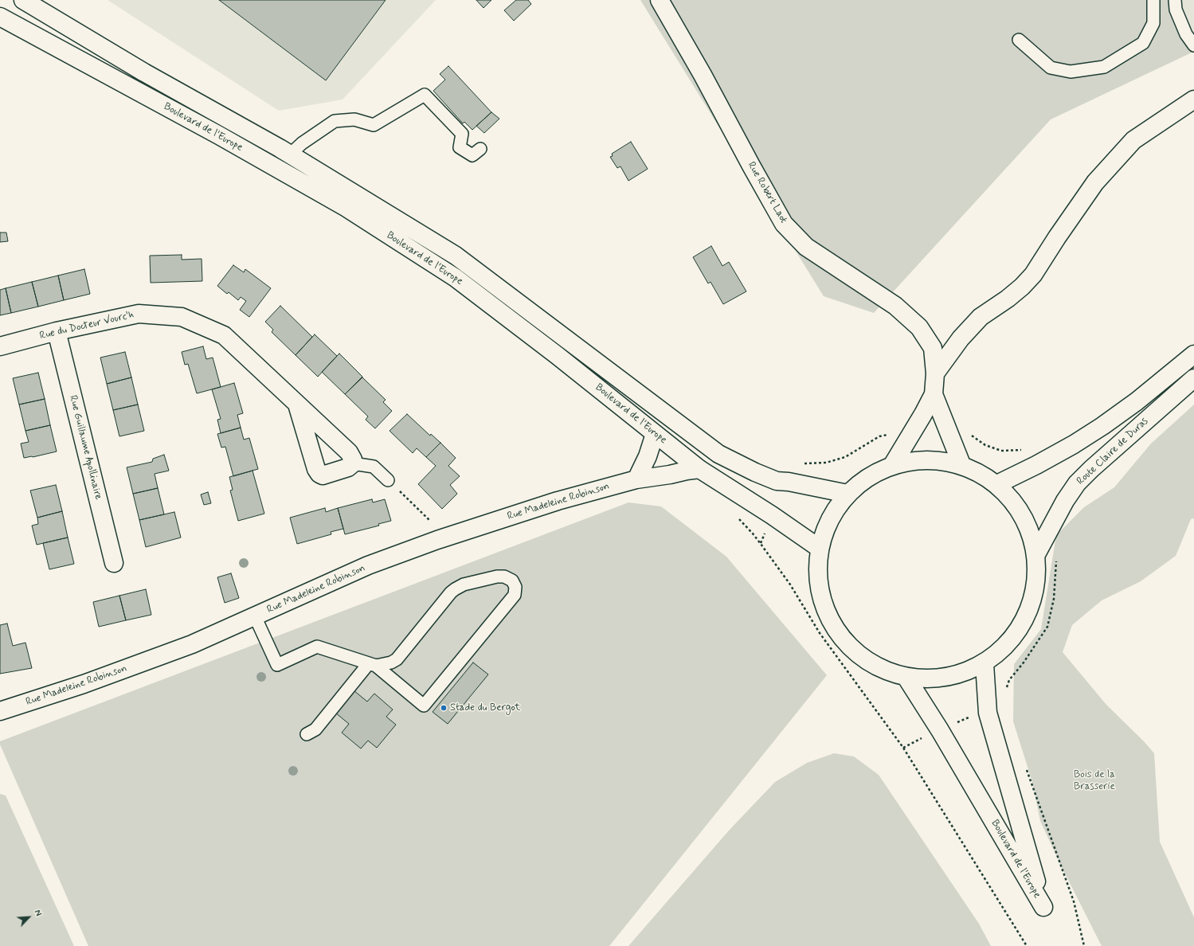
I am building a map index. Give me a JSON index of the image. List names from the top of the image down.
{
  "streets": {
    "main road": [
      "Boulevard de l'Europe",
      "Rue Robert Laot",
      "Rue du Docteur Vourc'h",
      "Rue Guillaume Apollinaire",
      "Route Claire de Duras",
      "Rue Madeleine Robinson"
    ]
  },
  "crossings": [
    ["Boulevard de l'Europe", "Rue Madeleine Robinson"],
    ["Rue du Docteur Vourc'h", "Rue Guillaume Apollinaire"]
  ],
  "parks": ["Bois de la Brasserie"],
  "places": ["Stade du Bergot"],
  "north": "top right"
}
